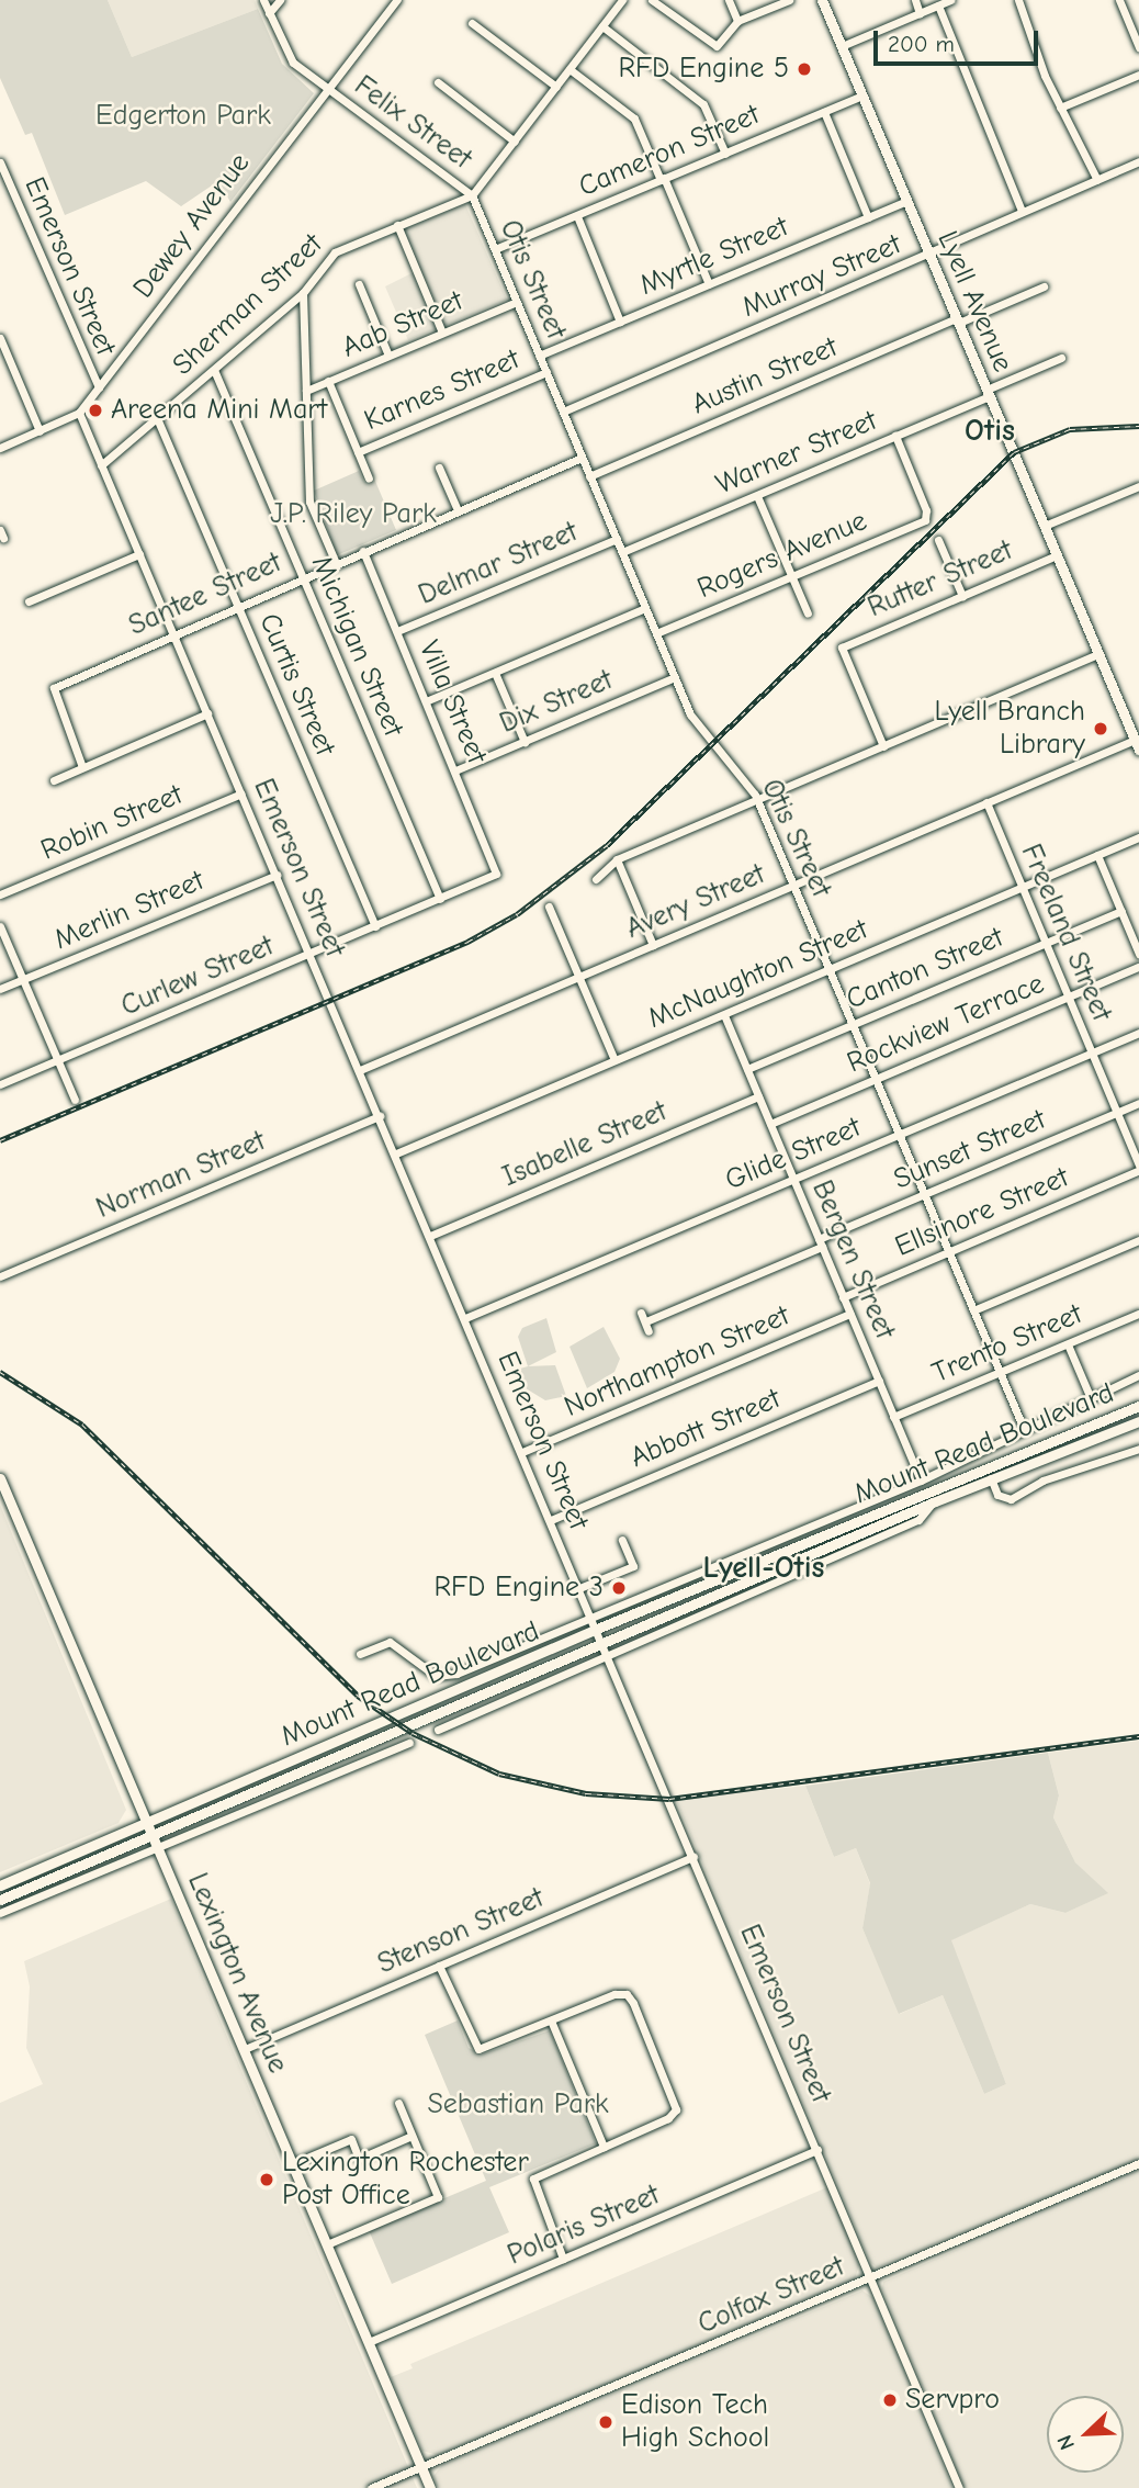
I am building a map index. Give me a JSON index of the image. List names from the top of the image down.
{
  "streets": {
    "main road": ["Lyell Avenue", "Mount Read Boulevard", "Lexington Avenue"],
    "street": [
      "Felix Street",
      "Cameron Street",
      "Dewey Avenue",
      "Myrtle Street",
      "Emerson Street",
      "Murray Street",
      "Otis Street",
      "Sherman Street",
      "Aab Street",
      "Austin Street",
      "Karnes Street",
      "Warner Street",
      "Rogers Avenue",
      "Delmar Street",
      "Rutter Street",
      "Santee Street",
      "Michigan Street",
      "Curtis Street",
      "Villa Street",
      "Dix Street",
      "Robin Street",
      "Avery Street",
      "Merlin Street",
      "Freeland Street",
      "Canton Street",
      "McNaughton Street",
      "Curlew Street",
      "Rockview Terrace",
      "Isabelle Street",
      "Sunset Street",
      "Glide Street",
      "Norman Street",
      "Ellsinore Street",
      "Bergen Street",
      "Trento Street",
      "Northampton Street",
      "Abbott Street",
      "Stenson Street",
      "Polaris Street",
      "Colfax Street"
    ]
  },
  "crossings": [
    ["Felix Street", "Dewey Avenue"],
    ["Felix Street", "Otis Street"],
    ["Felix Street", "Sherman Street"],
    ["Cameron Street", "Otis Street"],
    ["Cameron Street", "Lyell Avenue"],
    ["Dewey Avenue", "Emerson Street"],
    ["Myrtle Street", "Otis Street"],
    ["Myrtle Street", "Lyell Avenue"],
    ["Emerson Street", "Sherman Street"],
    ["Emerson Street", "Santee Street"],
    ["Emerson Street", "Robin Street"],
    ["Emerson Street", "Avery Street"],
    ["Emerson Street", "Merlin Street"],
    ["Emerson Street", "McNaughton Street"],
    ["Emerson Street", "Curlew Street"],
    ["Emerson Street", "Isabelle Street"],
    ["Emerson Street", "Glide Street"],
    ["Emerson Street", "Norman Street"],
    ["Emerson Street", "Northampton Street"],
    ["Emerson Street", "Abbott Street"],
    ["Emerson Street", "Mount Read Boulevard"],
    ["Emerson Street", "Stenson Street"],
    ["Emerson Street", "Polaris Street"],
    ["Emerson Street", "Colfax Street"],
    ["Murray Street", "Otis Street"],
    ["Murray Street", "Lyell Avenue"],
    ["Otis Street", "Sherman Street"],
    ["Otis Street", "Aab Street"],
    ["Otis Street", "Austin Street"],
    ["Otis Street", "Karnes Street"],
    ["Otis Street", "Warner Street"],
    ["Otis Street", "Rogers Avenue"],
    ["Otis Street", "Delmar Street"],
    ["Otis Street", "Santee Street"],
    ["Otis Street", "Dix Street"],
    ["Otis Street", "Avery Street"],
    ["Otis Street", "Canton Street"],
    ["Otis Street", "McNaughton Street"],
    ["Otis Street", "Rockview Terrace"],
    ["Otis Street", "Sunset Street"],
    ["Otis Street", "Glide Street"],
    ["Otis Street", "Ellsinore Street"],
    ["Otis Street", "Trento Street"],
    ["Otis Street", "Mount Read Boulevard"],
    ["Lyell Avenue", "Austin Street"],
    ["Lyell Avenue", "Warner Street"],
    ["Lyell Avenue", "Rutter Street"],
    ["Lyell Avenue", "Avery Street"],
    ["Sherman Street", "Michigan Street"],
    ["Sherman Street", "Curtis Street"],
    ["Warner Street", "Rogers Avenue"],
    ["Delmar Street", "Villa Street"],
    ["Santee Street", "Michigan Street"],
    ["Santee Street", "Curtis Street"],
    ["Santee Street", "Villa Street"],
    ["Michigan Street", "Curlew Street"],
    ["Curtis Street", "Curlew Street"],
    ["Villa Street", "Dix Street"],
    ["Villa Street", "Curlew Street"],
    ["Avery Street", "Freeland Street"],
    ["Freeland Street", "Canton Street"],
    ["Freeland Street", "McNaughton Street"],
    ["Freeland Street", "Rockview Terrace"],
    ["Freeland Street", "Sunset Street"],
    ["Freeland Street", "Glide Street"],
    ["Freeland Street", "Ellsinore Street"],
    ["Canton Street", "Bergen Street"],
    ["McNaughton Street", "Bergen Street"],
    ["Rockview Terrace", "Bergen Street"],
    ["Isabelle Street", "Bergen Street"],
    ["Sunset Street", "Bergen Street"],
    ["Glide Street", "Bergen Street"],
    ["Ellsinore Street", "Bergen Street"],
    ["Bergen Street", "Trento Street"],
    ["Bergen Street", "Northampton Street"],
    ["Bergen Street", "Abbott Street"],
    ["Bergen Street", "Mount Read Boulevard"],
    ["Mount Read Boulevard", "Lexington Avenue"],
    ["Stenson Street", "Lexington Avenue"],
    ["Lexington Avenue", "Polaris Street"],
    ["Lexington Avenue", "Colfax Street"]
  ],
  "districts": ["Otis", "Lyell-Otis"],
  "parks": ["Edgerton Park", "J.P. Riley Park", "Sebastian Park"],
  "places": [
    "RFD Engine 5",
    "Areena Mini Mart",
    "Lyell Branch Library",
    "RFD Engine 3",
    "Lexington Rochester Post Office",
    "Servpro",
    "Edison Tech High School"
  ],
  "scale_bar": "200 m",
  "north": "bottom left"
}
